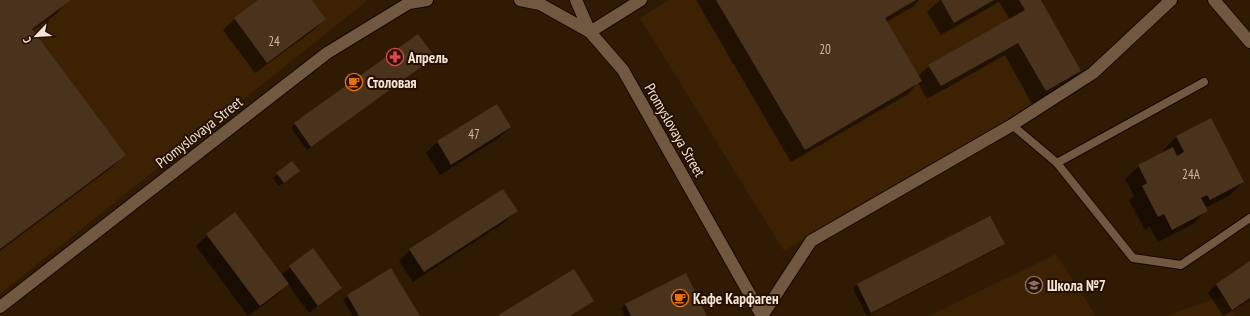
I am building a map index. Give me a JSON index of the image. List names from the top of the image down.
{
  "streets": {
    "main road": ["Promyslovaya Street"]
  },
  "places": {
    "pharmacy": ["Апрель"],
    "cafe": ["Столовая", "Кафе Карфаген"],
    "school or university": ["Школа №7"]
  },
  "house_numbers": [
    "24",
    "20",
    "47",
    "24А"
  ],
  "north": "bottom left"
}
